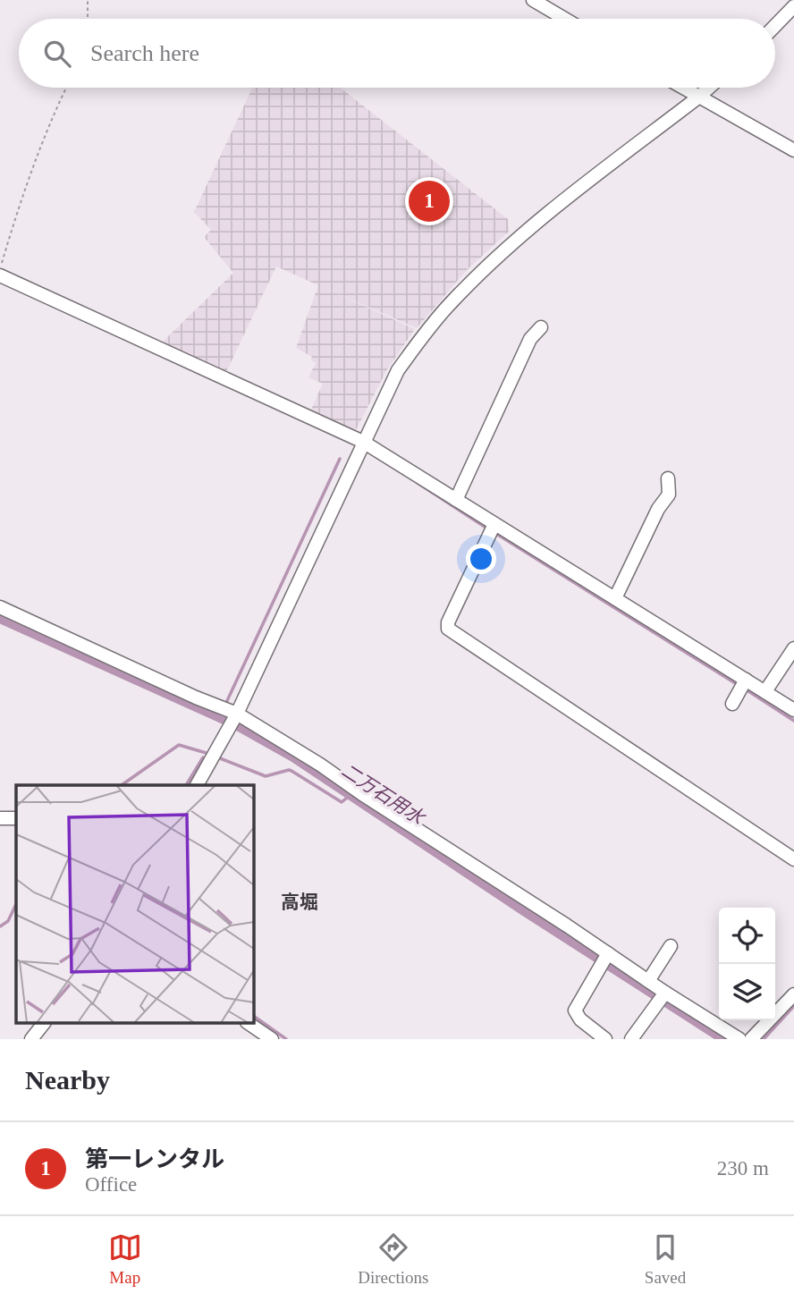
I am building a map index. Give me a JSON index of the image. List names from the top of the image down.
{
  "districts": ["高堀"],
  "water": ["二万石用水"],
  "page": {
    "search": "Search here",
    "pins": "1",
    "heading": "Nearby",
    "list": [
      {
        "mark": "1",
        "name": "第一レンタル",
        "note": "Office",
        "value": "230 m"
      }
    ],
    "nav": ["Map", "Directions", "Saved"]
  }
}
